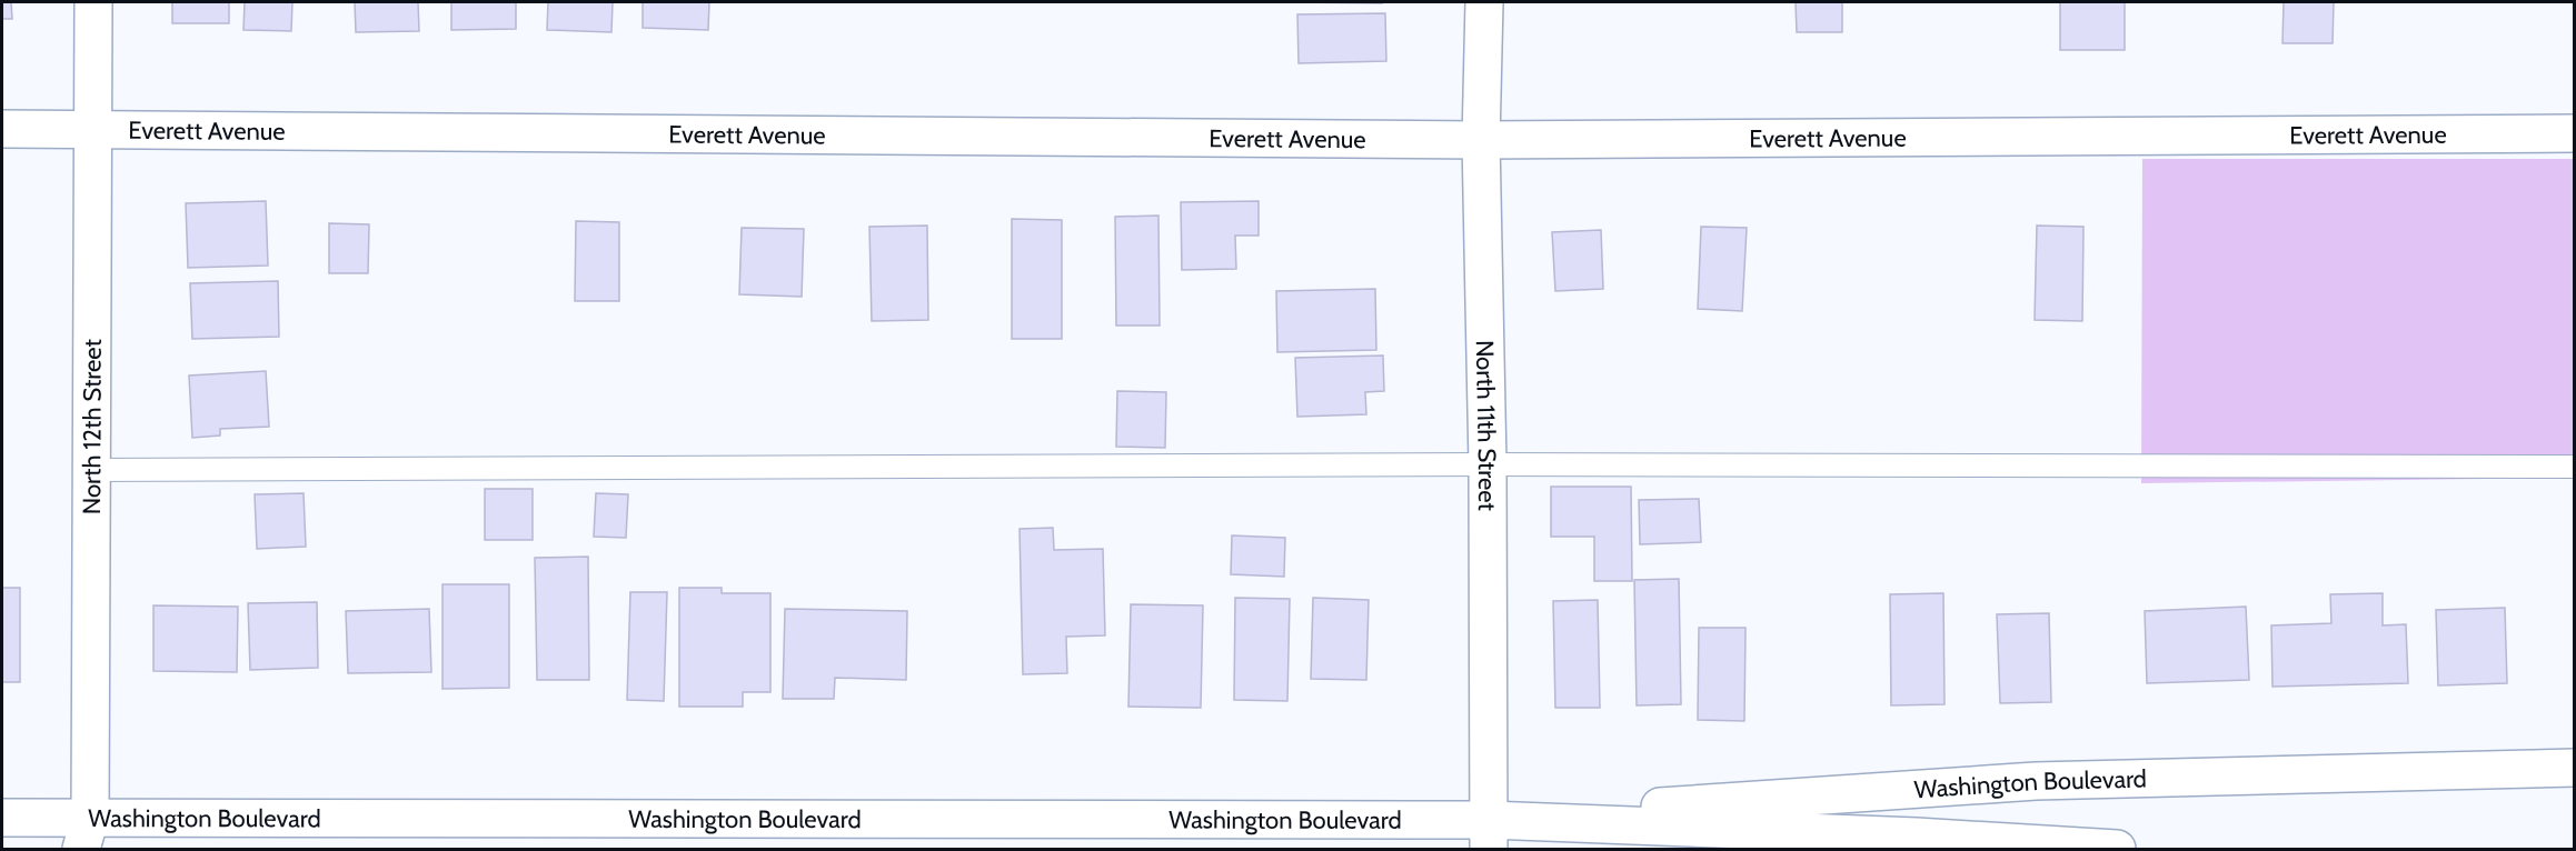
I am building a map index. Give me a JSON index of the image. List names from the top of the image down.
{
  "streets": {
    "street": [
      "Everett Avenue",
      "North 12th Street",
      "North 11th Street",
      "Washington Boulevard"
    ]
  },
  "crossings": [
    ["Everett Avenue", "North 12th Street"],
    ["Everett Avenue", "North 11th Street"],
    ["North 12th Street", "Washington Boulevard"],
    ["North 11th Street", "Washington Boulevard"]
  ]
}
